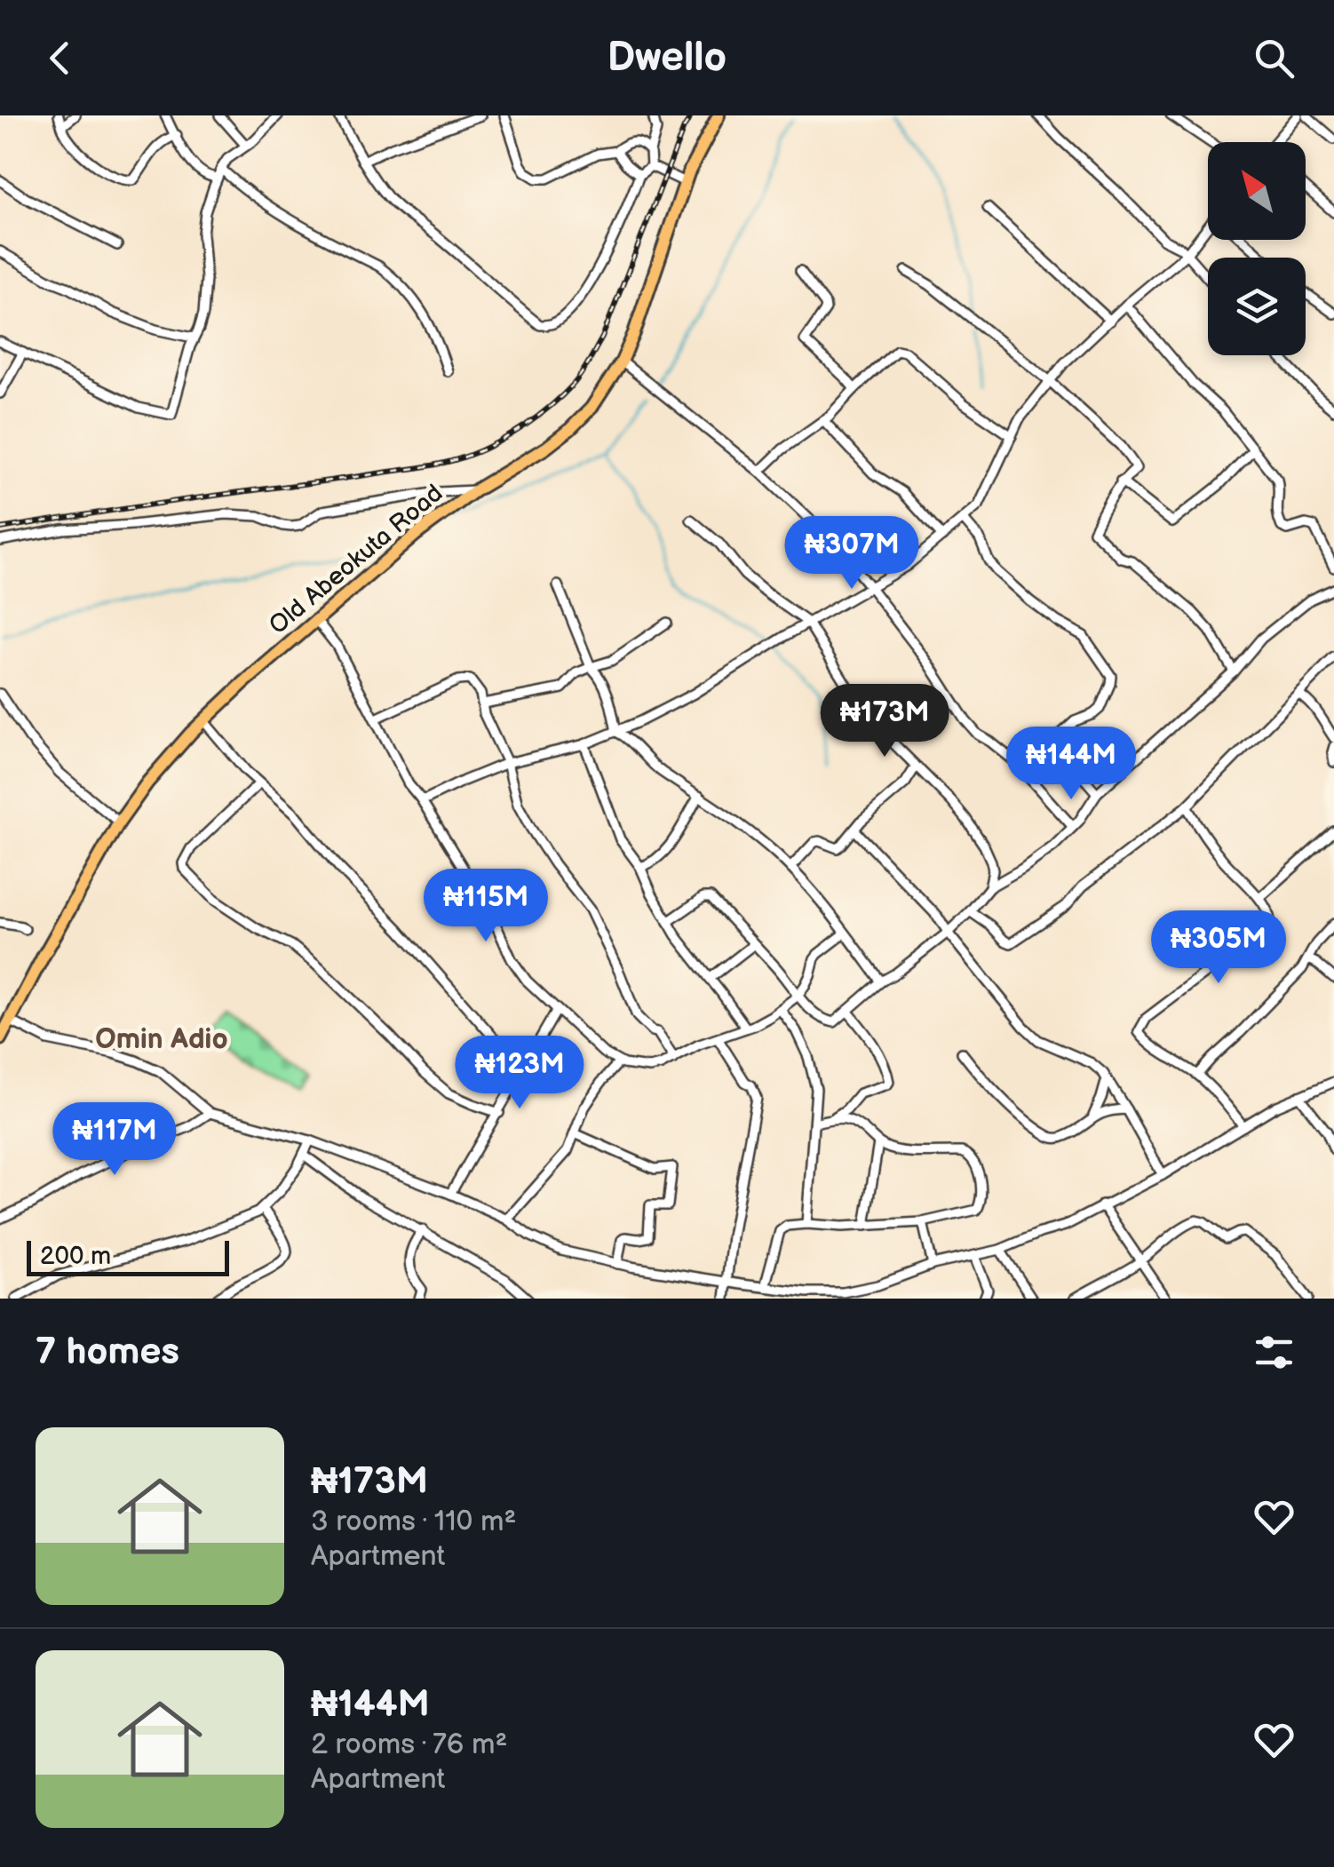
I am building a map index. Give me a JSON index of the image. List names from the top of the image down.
{
  "streets": {
    "highway": ["Old Abeokuta Road"]
  },
  "districts": ["Omin Adio"],
  "scale_bar": "200 m",
  "north": "top left",
  "page": {
    "header": "Dwello",
    "price": [
      "₦307M",
      "₦173M",
      "₦144M",
      "₦115M",
      "₦305M",
      "₦123M",
      "₦117M"
    ],
    "scale": "200 m",
    "heading": "7 homes",
    "list": [
      {
        "name": "₦173M",
        "note": "3 rooms · 110 m² · Apartment"
      },
      {
        "name": "₦144M",
        "note": "2 rooms · 76 m² · Apartment"
      }
    ]
  }
}
